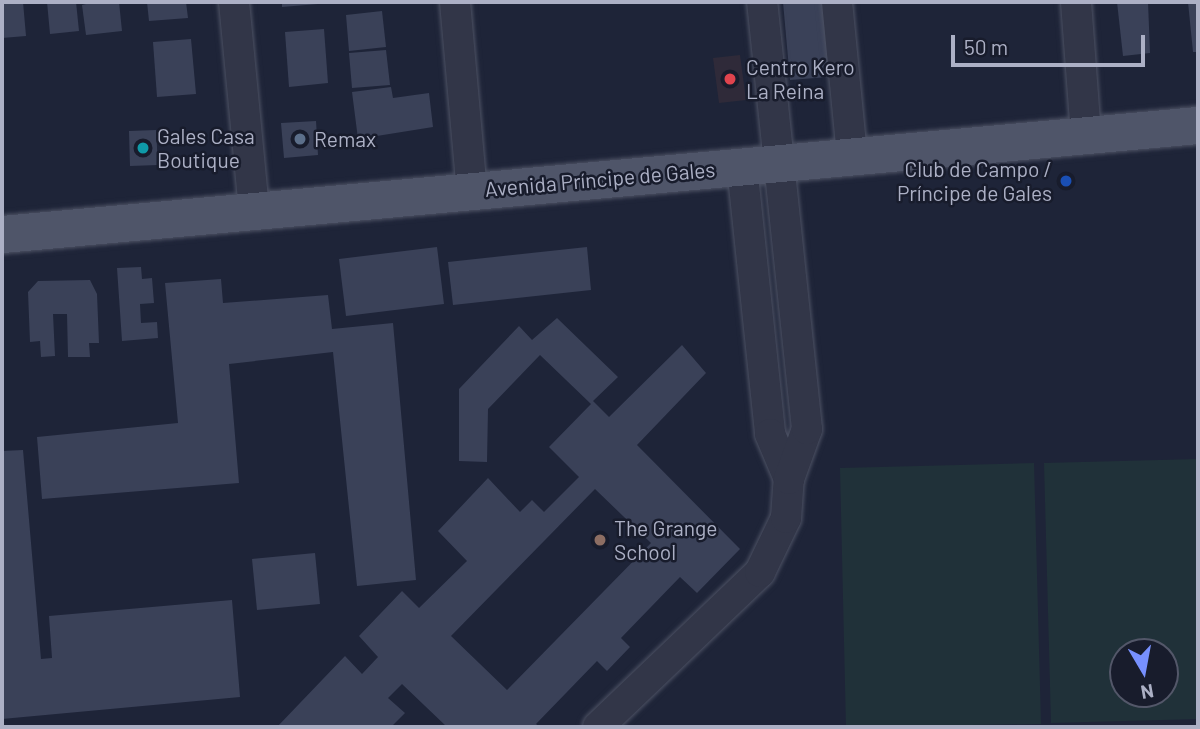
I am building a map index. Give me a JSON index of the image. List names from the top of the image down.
{
  "streets": {
    "main road": ["Avenida Príncipe de Gales"]
  },
  "places": [
    "Centro Kero La Reina",
    "Remax",
    "Gales Casa Boutique",
    "Club de Campo / Príncipe de Gales",
    "The Grange School"
  ],
  "scale_bar": "50 m",
  "north": "bottom"
}
